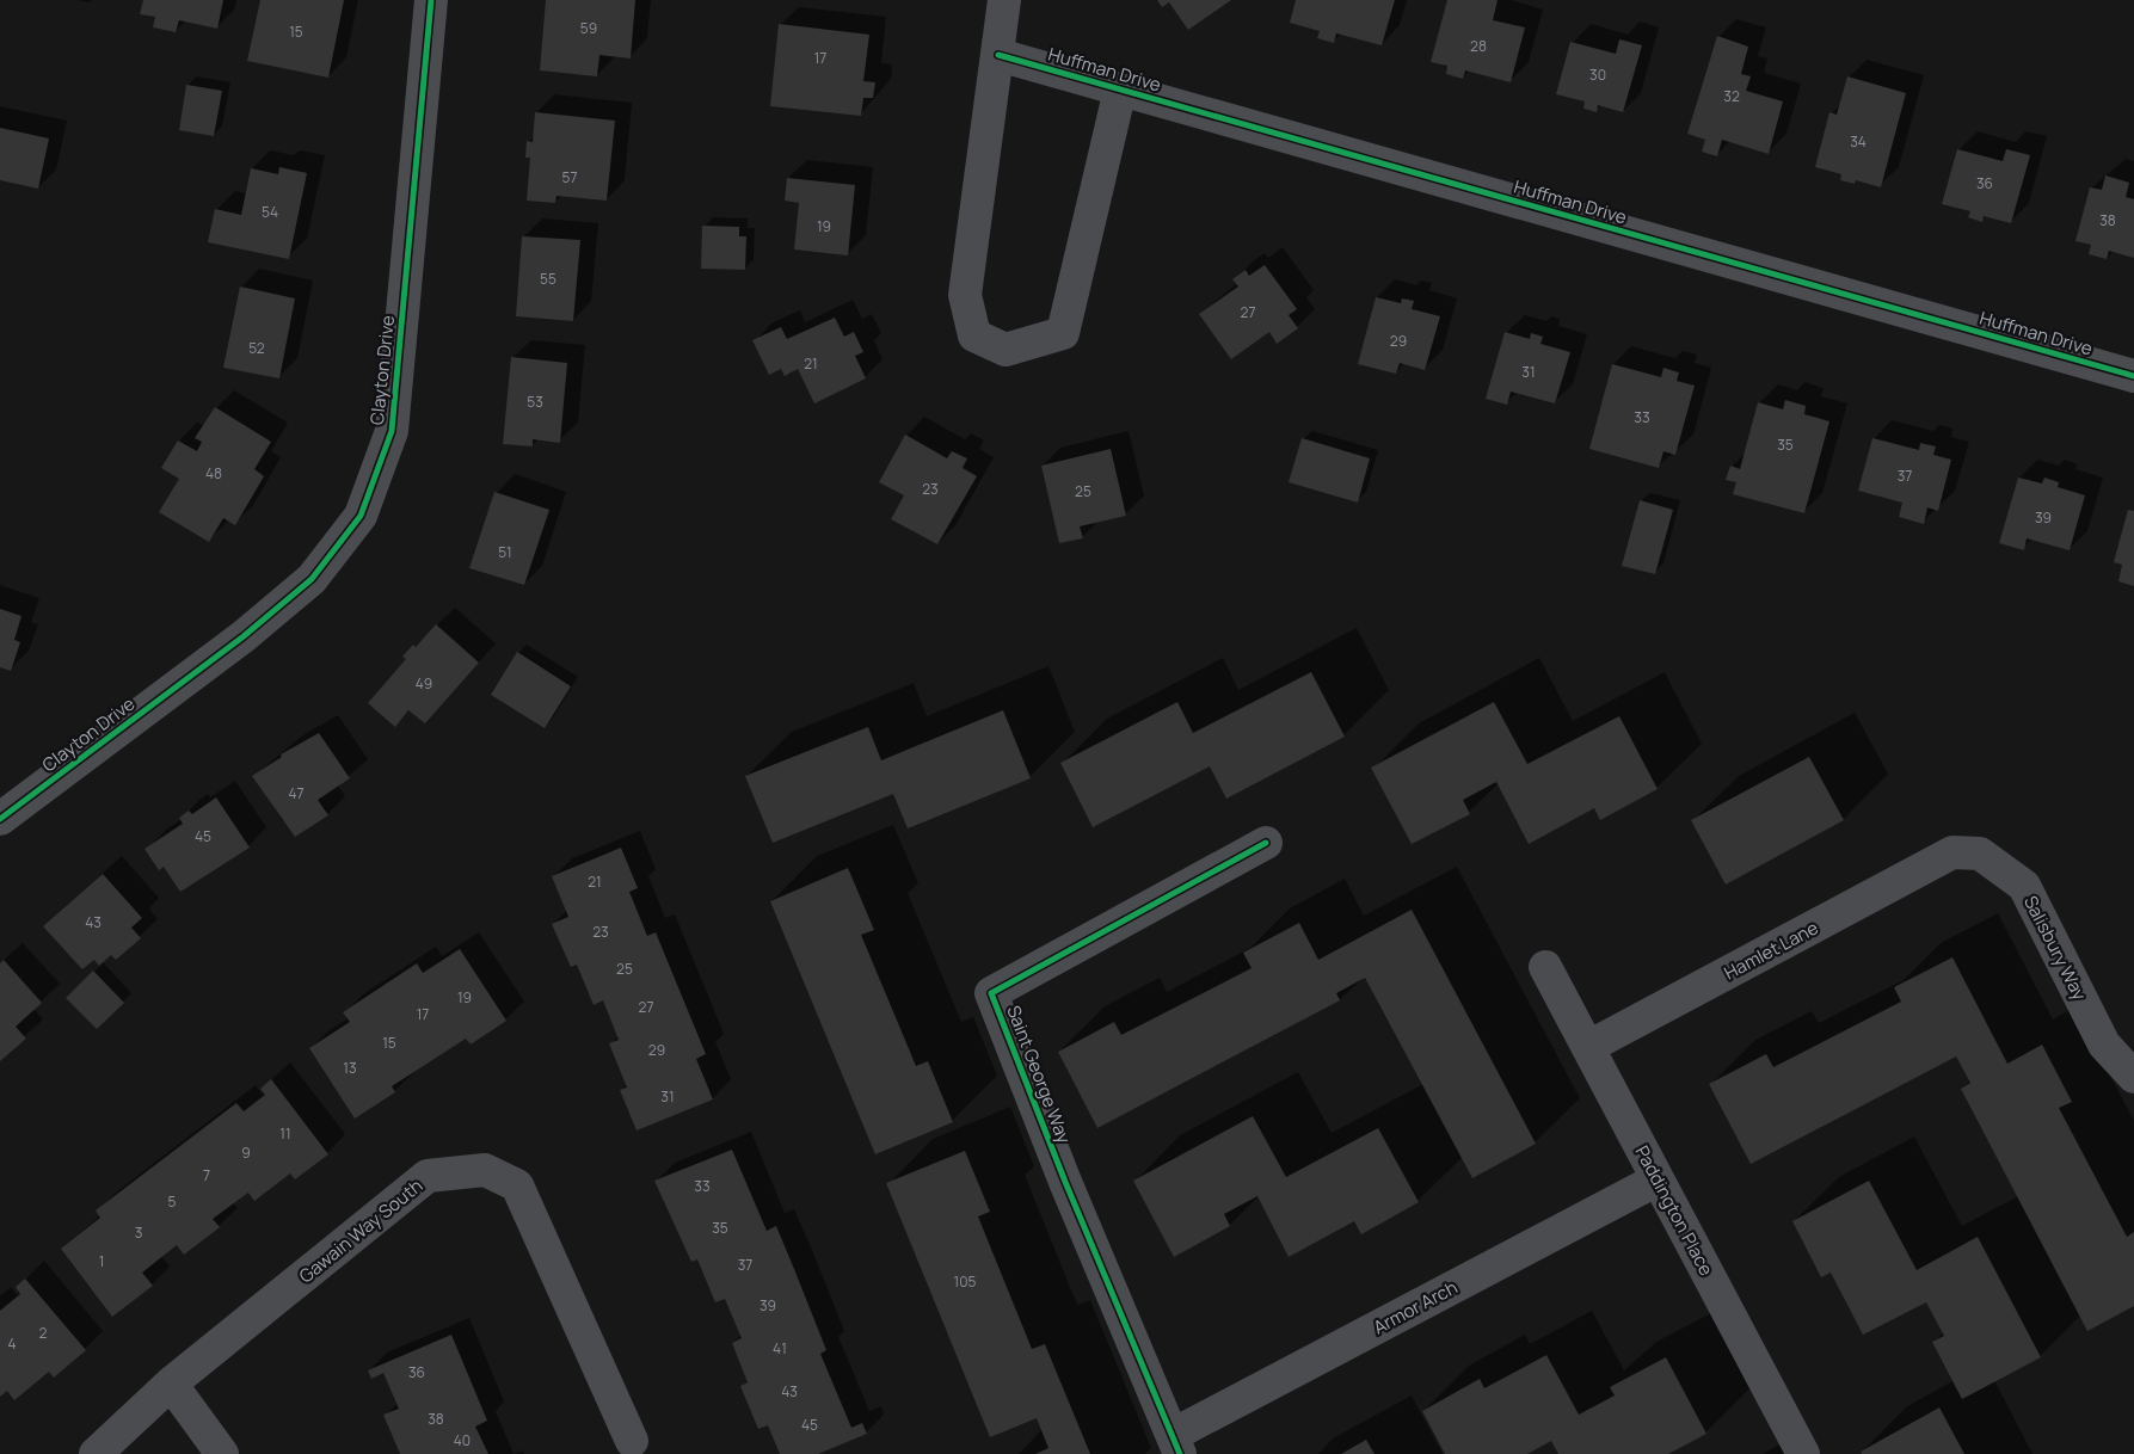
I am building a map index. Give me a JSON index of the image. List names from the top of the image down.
{
  "streets": {
    "street": [
      "Huffman Drive",
      "Clayton Drive",
      "Salisbury Way",
      "Hamlet Lane",
      "Saint George Way",
      "Paddington Place",
      "Gawain Way South",
      "Armor Arch"
    ]
  },
  "crossings": [
    ["Salisbury Way", "Hamlet Lane"],
    ["Hamlet Lane", "Paddington Place"],
    ["Saint George Way", "Armor Arch"],
    ["Paddington Place", "Armor Arch"]
  ],
  "house_numbers": [
    "59",
    "15",
    "28",
    "17",
    "30",
    "32",
    "34",
    "57",
    "36",
    "54",
    "38",
    "19",
    "55",
    "27",
    "29",
    "52",
    "21",
    "31",
    "53",
    "33",
    "35",
    "48",
    "37",
    "23",
    "25",
    "39",
    "51",
    "49",
    "47",
    "45",
    "21",
    "43",
    "23",
    "25",
    "19",
    "27",
    "17",
    "15",
    "29",
    "13",
    "31",
    "11",
    "9",
    "7",
    "33",
    "5",
    "35",
    "3",
    "1",
    "37",
    "105",
    "39",
    "2",
    "4",
    "41",
    "36",
    "43",
    "38",
    "45",
    "40"
  ]
}
